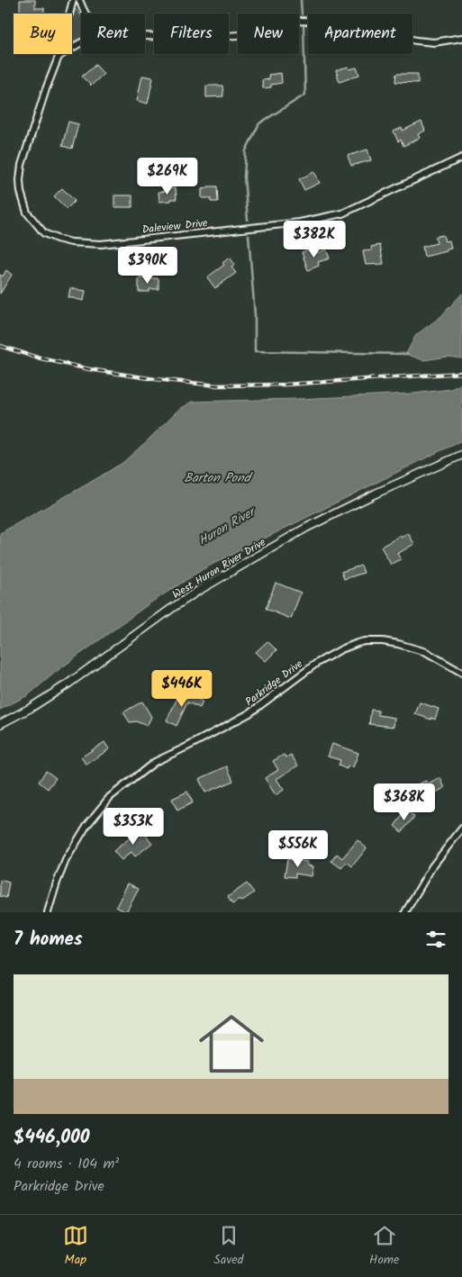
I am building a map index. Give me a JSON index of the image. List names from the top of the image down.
{
  "streets": {
    "street": ["Daleview Drive", "West Huron River Drive", "Parkridge Drive"]
  },
  "water": ["Barton Pond", "Huron River"],
  "page": {
    "chip": [
      "Buy",
      "Rent",
      "Filters",
      "New",
      "Apartment"
    ],
    "price": [
      "$269K",
      "$382K",
      "$390K",
      "$446K",
      "$368K",
      "$353K",
      "$556K"
    ],
    "heading": "7 homes",
    "list": [
      {
        "name": "$446,000",
        "note": "4 rooms · 104 m² · Parkridge Drive"
      }
    ],
    "tabs": ["Map", "Saved", "Home"]
  }
}
